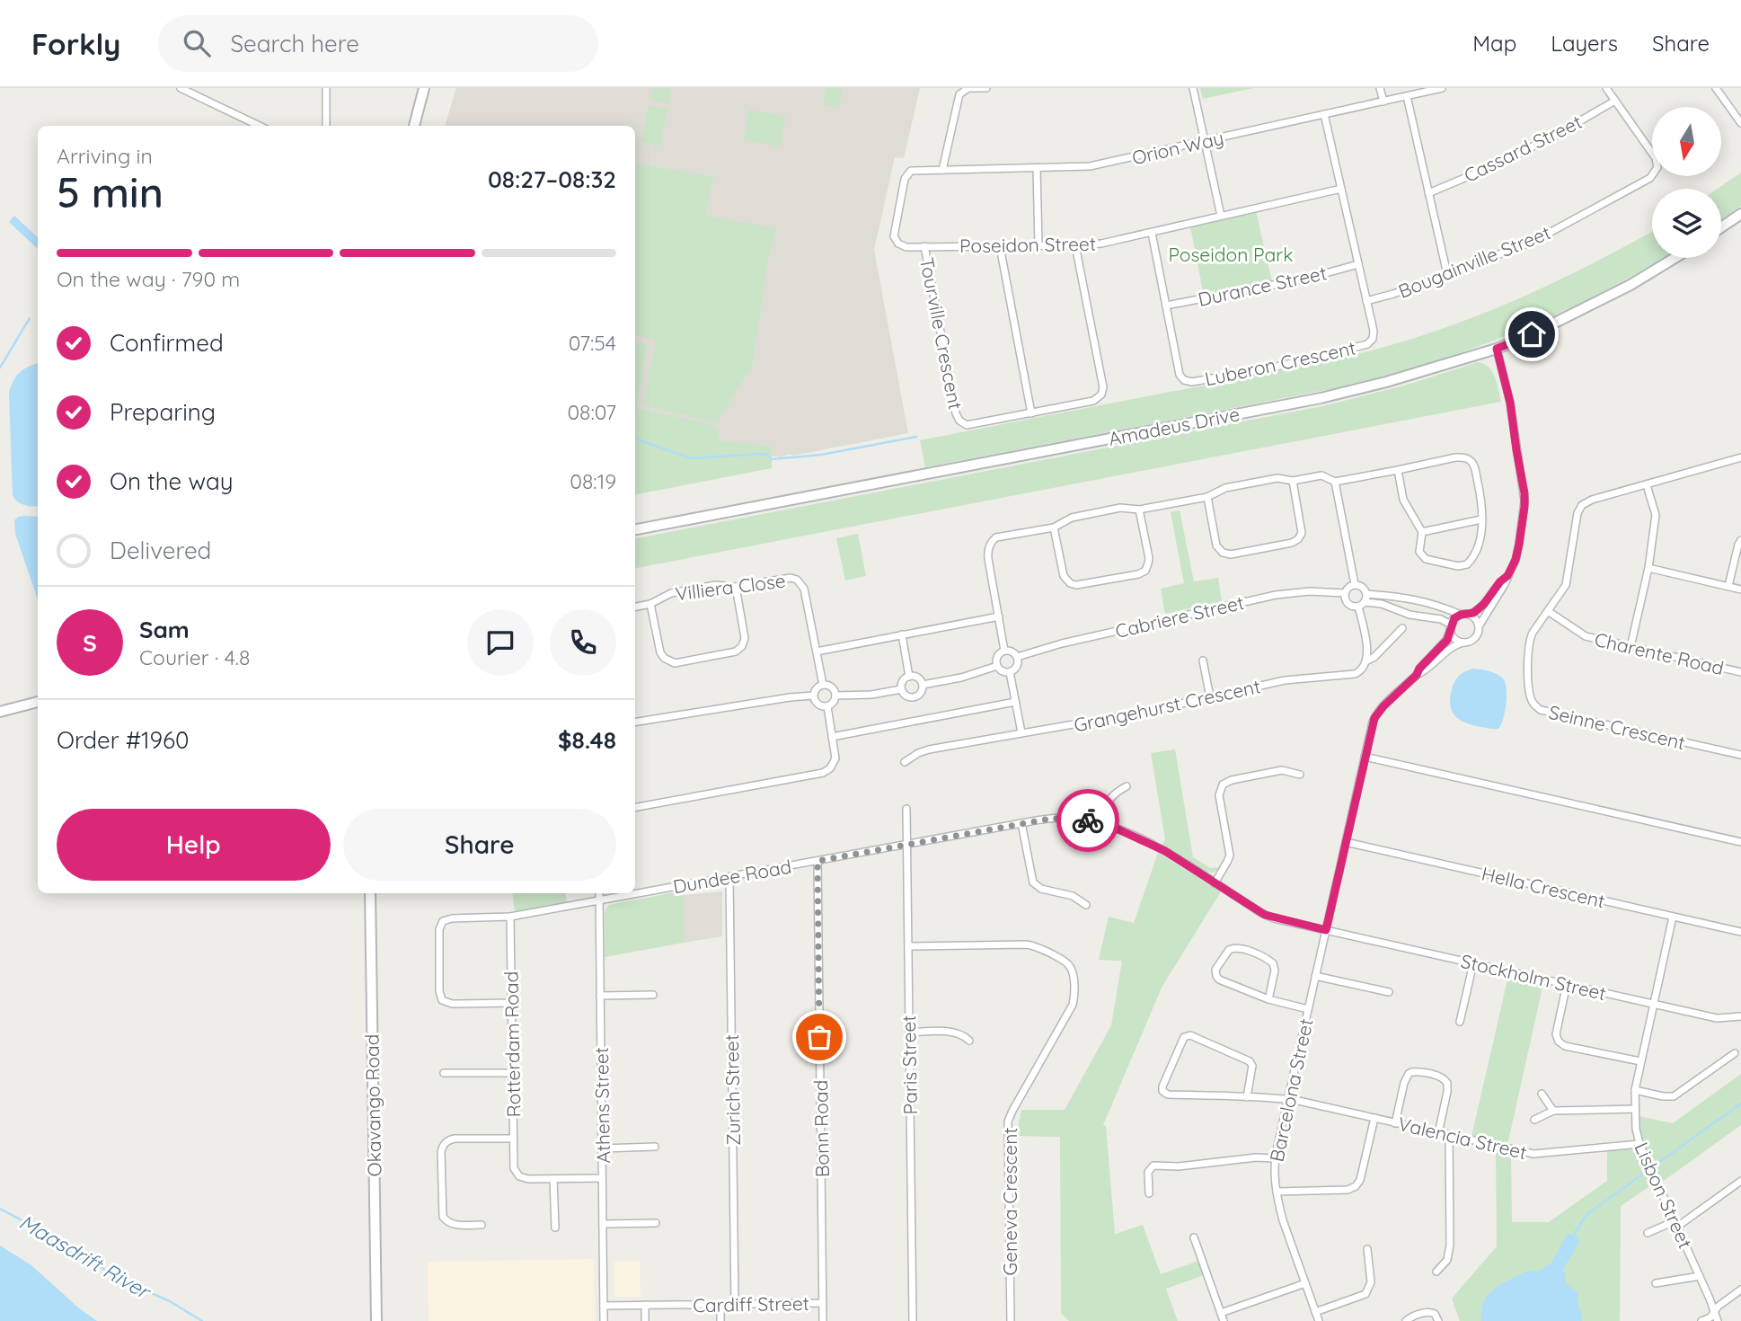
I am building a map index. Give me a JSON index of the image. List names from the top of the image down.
{
  "streets": {
    "street": [
      "Orion Way",
      "Cassard Street",
      "Poseidon Street",
      "Bougainville Street",
      "Durance Street",
      "Tourville Crescent",
      "Luberon Crescent",
      "Amadeus Drive",
      "Villiera Close",
      "Cabriere Street",
      "Charente Road",
      "Grangehurst Crescent",
      "Seinne Crescent",
      "Dundee Road",
      "Hella Crescent",
      "Stockholm Street",
      "Rotterdam Road",
      "Paris Street",
      "Zurich Street",
      "Barcelona Street",
      "Okavango Road",
      "Athens Street",
      "Bonn Road",
      "Valencia Street",
      "Lisbon Street",
      "Geneva Crescent",
      "Cardiff Street"
    ]
  },
  "crossings": [
    ["Orion Way", "Poseidon Street"],
    ["Orion Way", "Luberon Crescent"],
    ["Cassard Street", "Bougainville Street"],
    ["Poseidon Street", "Tourville Crescent"],
    ["Poseidon Street", "Luberon Crescent"],
    ["Bougainville Street", "Luberon Crescent"],
    ["Durance Street", "Luberon Crescent"],
    ["Charente Road", "Seinne Crescent"],
    ["Dundee Road", "Stockholm Street"],
    ["Dundee Road", "Paris Street"],
    ["Dundee Road", "Zurich Street"],
    ["Dundee Road", "Barcelona Street"],
    ["Dundee Road", "Athens Street"],
    ["Dundee Road", "Bonn Road"],
    ["Hella Crescent", "Barcelona Street"],
    ["Hella Crescent", "Lisbon Street"],
    ["Stockholm Street", "Barcelona Street"],
    ["Stockholm Street", "Lisbon Street"],
    ["Rotterdam Road", "Athens Street"],
    ["Paris Street", "Geneva Crescent"],
    ["Zurich Street", "Cardiff Street"],
    ["Barcelona Street", "Valencia Street"],
    ["Athens Street", "Cardiff Street"],
    ["Bonn Road", "Cardiff Street"],
    ["Valencia Street", "Lisbon Street"]
  ],
  "water": ["Maasdrift River"],
  "parks": ["Poseidon Park"],
  "north": "bottom",
  "page": {
    "header": "Forkly",
    "search": "Search here",
    "nav": ["Map", "Layers", "Share"],
    "heading": ["5 min", "Arriving in", "08:27–08:32"],
    "panel": [
      "Sam",
      "Courier · 4.8",
      "Order #1960",
      "$8.48"
    ],
    "bar": "On the way · 790 m",
    "list": [
      ["Confirmed", "07:54"],
      ["Preparing", "08:07"],
      ["On the way", "08:19"],
      "Delivered"
    ],
    "round": "S",
    "buttons": ["Help", "Share"]
  }
}
